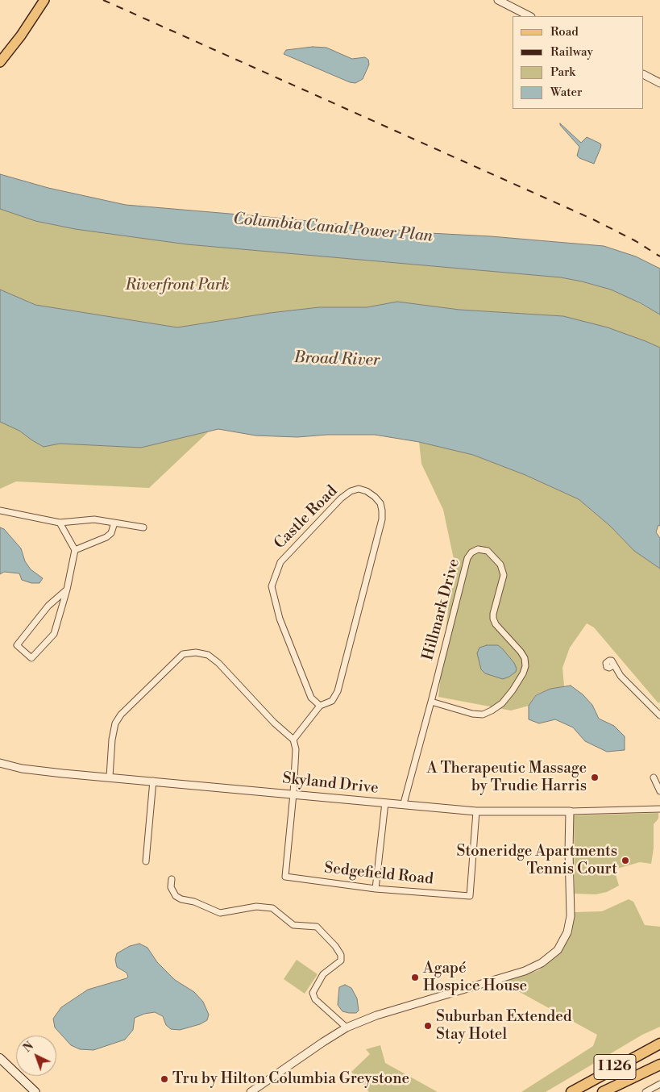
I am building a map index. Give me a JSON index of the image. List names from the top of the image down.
{
  "streets": {
    "highway": ["I 126"],
    "street": [
      "Castle Road",
      "Hillmark Drive",
      "Skyland Drive",
      "Sedgefield Road"
    ]
  },
  "crossings": [
    ["Hillmark Drive", "Skyland Drive"],
    ["Skyland Drive", "Sedgefield Road"]
  ],
  "water": ["Columbia Canal Power Plan", "Broad River"],
  "parks": ["Riverfront Park"],
  "places": [
    "A Therapeutic Massage by Trudie Harris",
    "Stoneridge Apartments Tennis Court",
    "Agapé Hospice House",
    "Suburban Extended Stay Hotel",
    "Tru by Hilton Columbia Greystone"
  ],
  "legend": [
    "Road",
    "Railway",
    "Park",
    "Water"
  ],
  "north": "top left"
}
